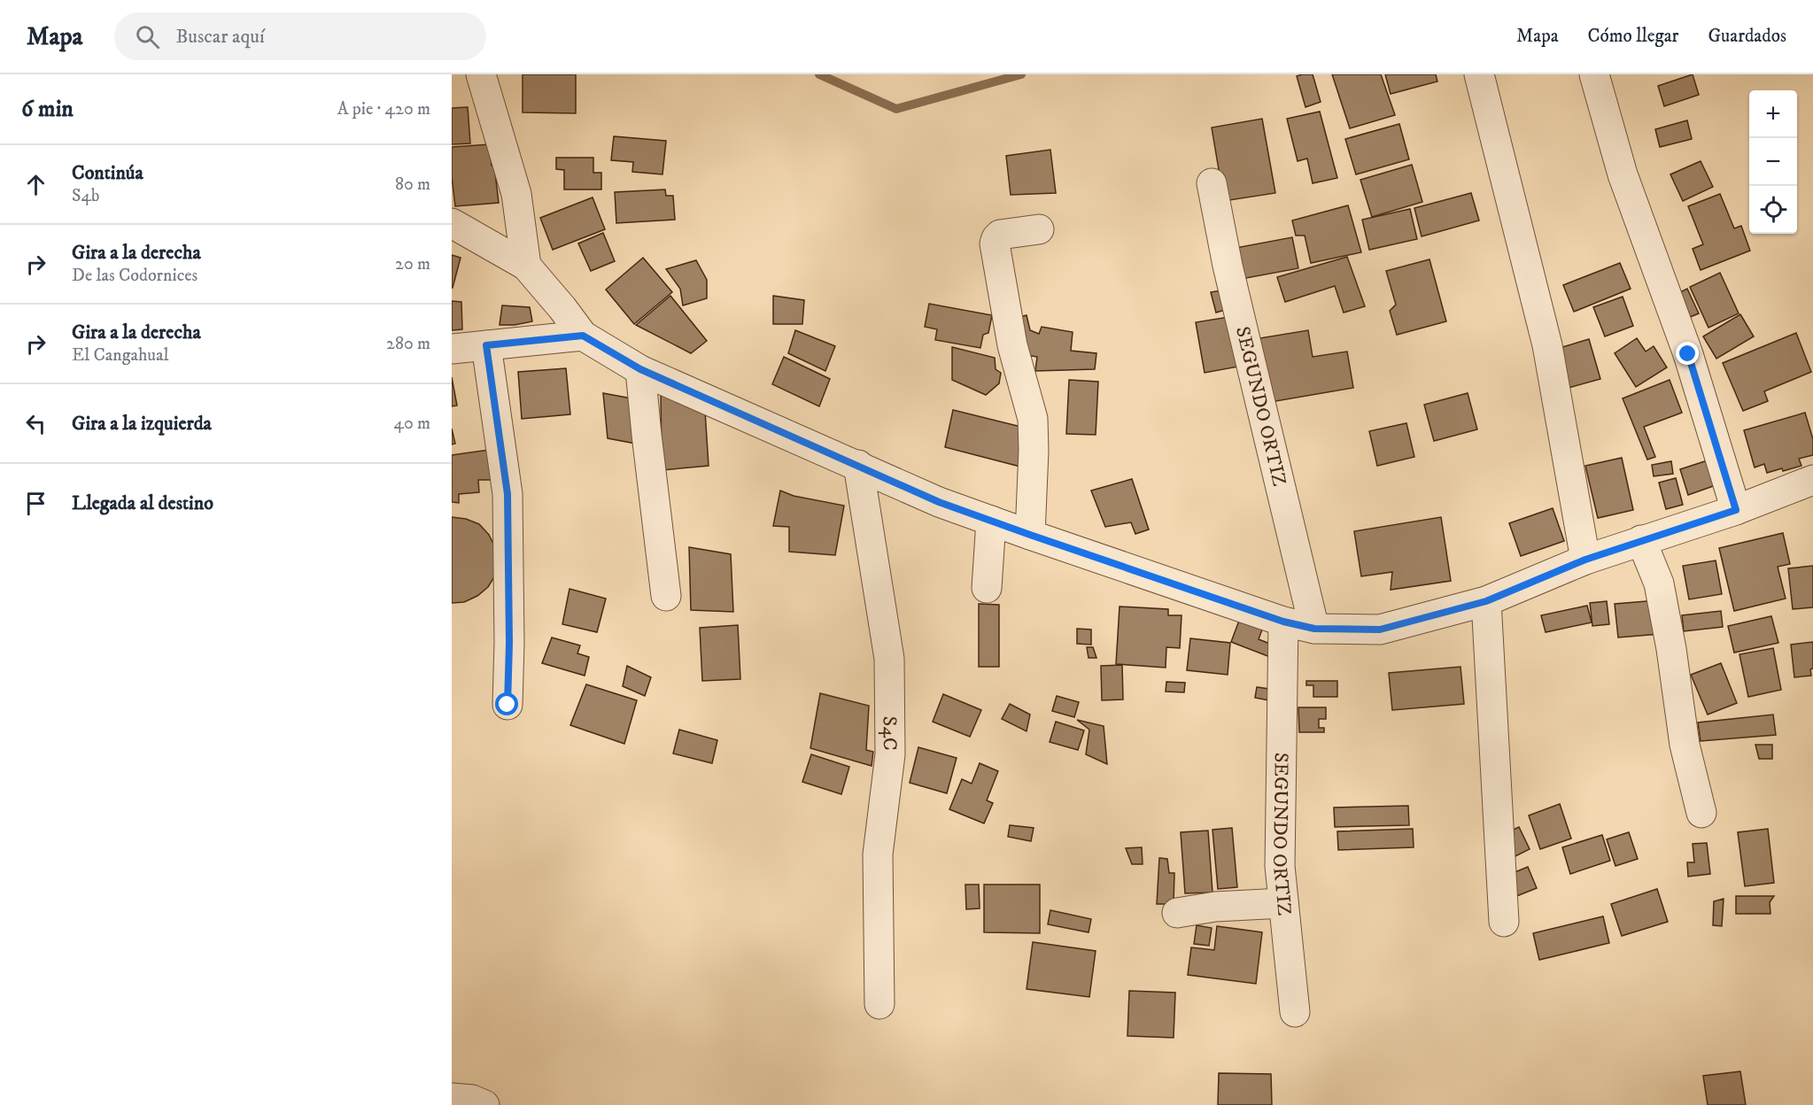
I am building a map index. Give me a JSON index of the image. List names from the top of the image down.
{
  "streets": {
    "street": ["SEGUNDO ORTIZ", "S4C"]
  },
  "page": {
    "header": "Mapa",
    "search": "Buscar aquí",
    "nav": ["Mapa", "Cómo llegar", "Guardados"],
    "heading": ["6 min", "A pie · 420 m"],
    "map_buttons": ["+", "−"],
    "list": [
      ["Continúa", "S4b", "80 m"],
      ["Gira a la derecha", "De las Codornices", "20 m"],
      ["Gira a la derecha", "El Cangahual", "280 m"],
      ["Gira a la izquierda", "40 m"],
      "Llegada al destino"
    ]
  }
}
